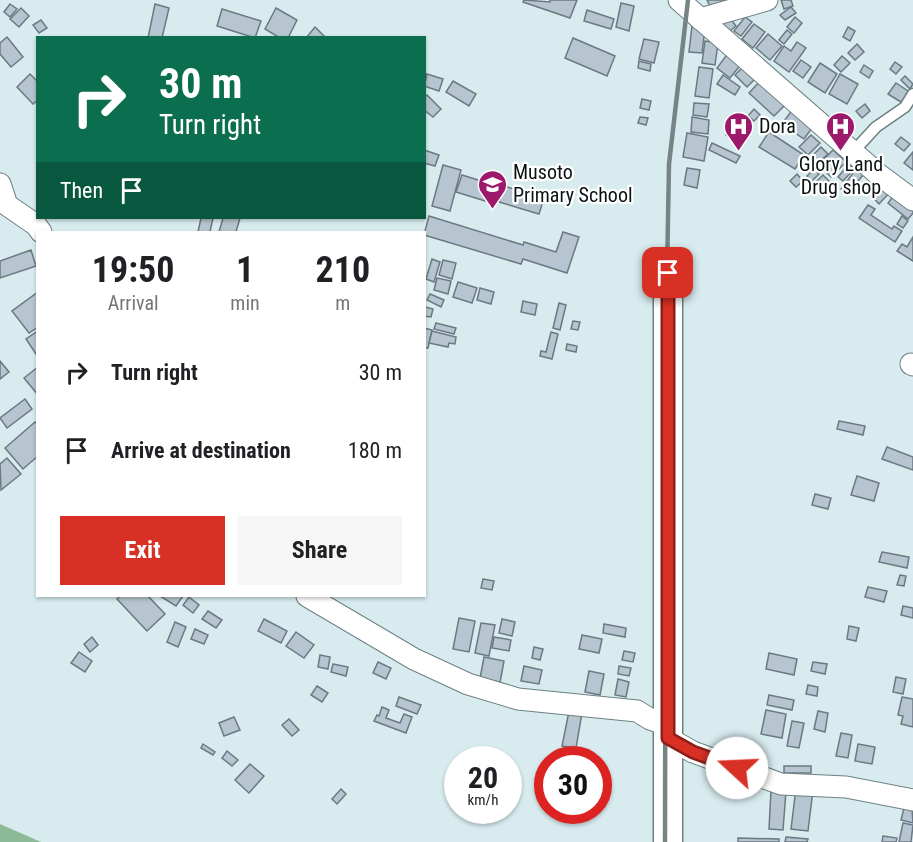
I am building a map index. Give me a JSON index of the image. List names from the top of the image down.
{
  "places": {
    "hospital": ["Dora", "Glory Land Drug shop"],
    "school or university": ["Musoto Primary School"]
  },
  "page": {
    "turn": ["30 m", "Turn right"],
    "then": "Then",
    "eta": [
      "19:50",
      "Arrival",
      "1",
      "min",
      "210",
      "m"
    ],
    "list": [
      {
        "name": "Turn right",
        "value": "30 m"
      },
      {
        "name": "Arrive at destination",
        "value": "180 m"
      }
    ],
    "buttons": ["Exit", "Share"],
    "speed": "20 km/h",
    "limit": "30"
  }
}
